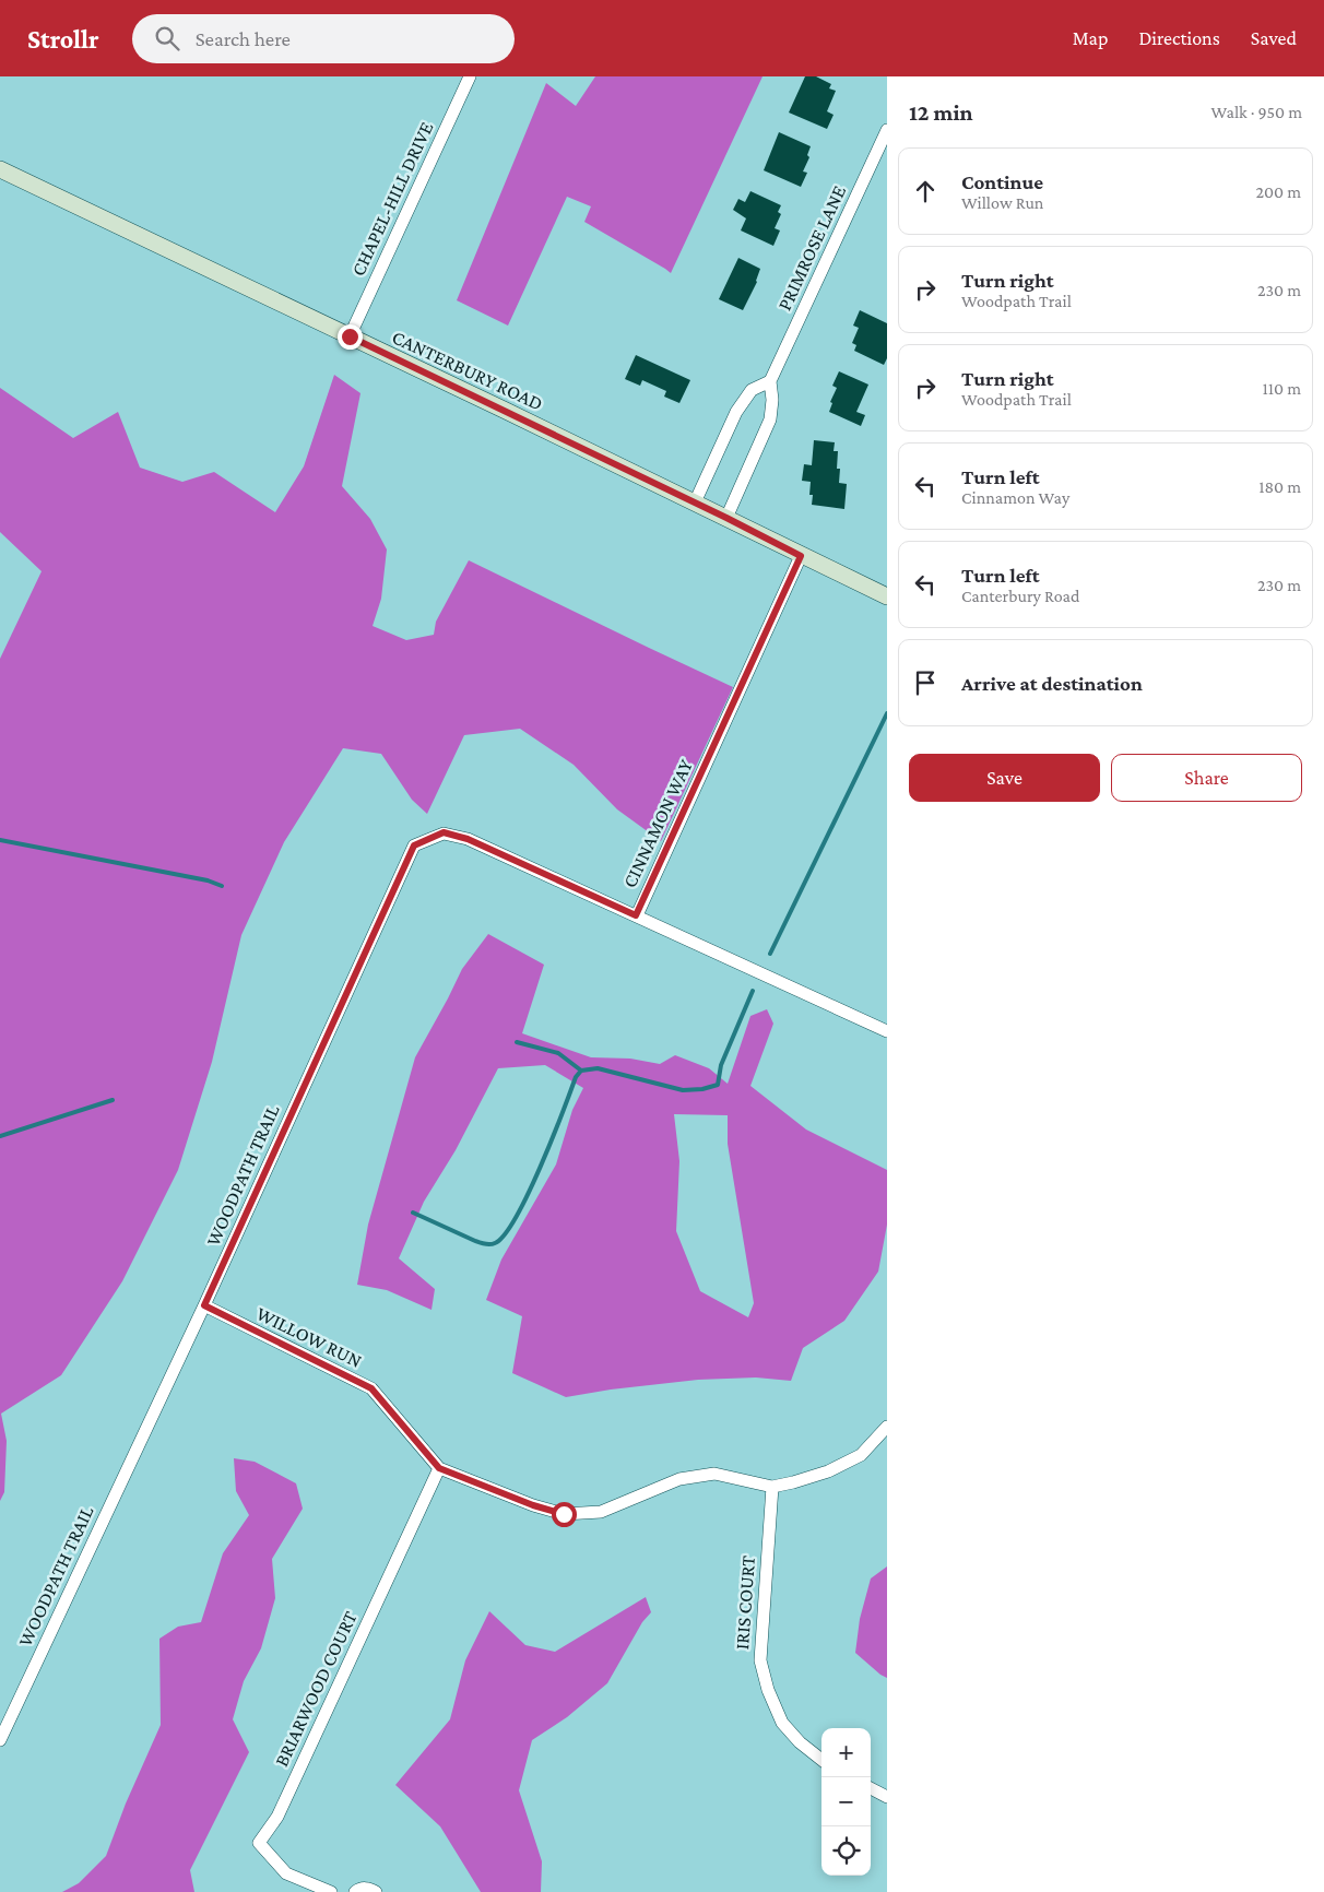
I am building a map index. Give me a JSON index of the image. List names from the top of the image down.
{
  "streets": {
    "street": [
      "CHAPEL-HILL DRIVE",
      "PRIMROSE LANE",
      "CANTERBURY ROAD",
      "CINNAMON WAY",
      "WOODPATH TRAIL",
      "WILLOW RUN",
      "IRIS COURT",
      "BRIARWOOD COURT"
    ]
  },
  "crossings": [
    ["CHAPEL-HILL DRIVE", "CANTERBURY ROAD"],
    ["PRIMROSE LANE", "CANTERBURY ROAD"],
    ["CANTERBURY ROAD", "CINNAMON WAY"],
    ["CINNAMON WAY", "WOODPATH TRAIL"],
    ["WOODPATH TRAIL", "WILLOW RUN"],
    ["WILLOW RUN", "IRIS COURT"],
    ["WILLOW RUN", "BRIARWOOD COURT"]
  ],
  "page": {
    "header": "Strollr",
    "search": "Search here",
    "nav": ["Map", "Directions", "Saved"],
    "heading": ["12 min", "Walk · 950 m"],
    "list": [
      ["Continue", "Willow Run", "200 m"],
      ["Turn right", "Woodpath Trail", "230 m"],
      ["Turn right", "Woodpath Trail", "110 m"],
      ["Turn left", "Cinnamon Way", "180 m"],
      ["Turn left", "Canterbury Road", "230 m"],
      "Arrive at destination"
    ],
    "buttons": ["Save", "Share"],
    "map_buttons": ["+", "−"]
  }
}
